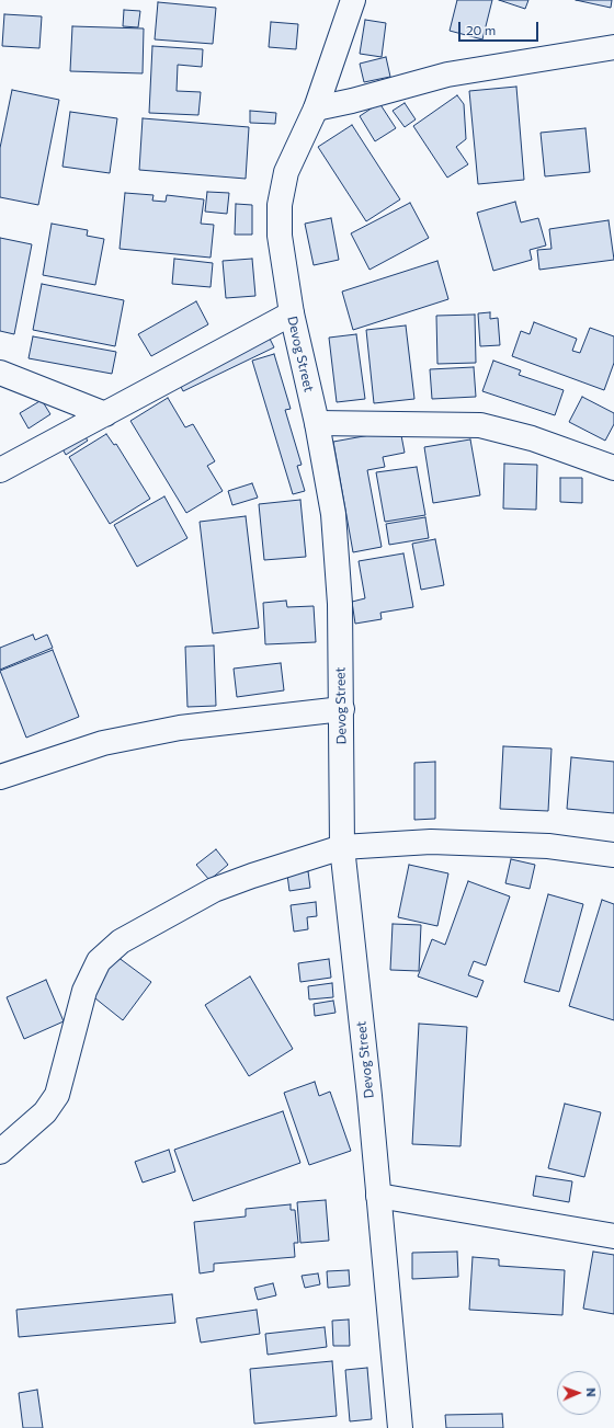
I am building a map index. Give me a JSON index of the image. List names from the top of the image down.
{
  "streets": {
    "street": ["Devog Street"]
  },
  "scale_bar": "20 m",
  "north": "right"
}
